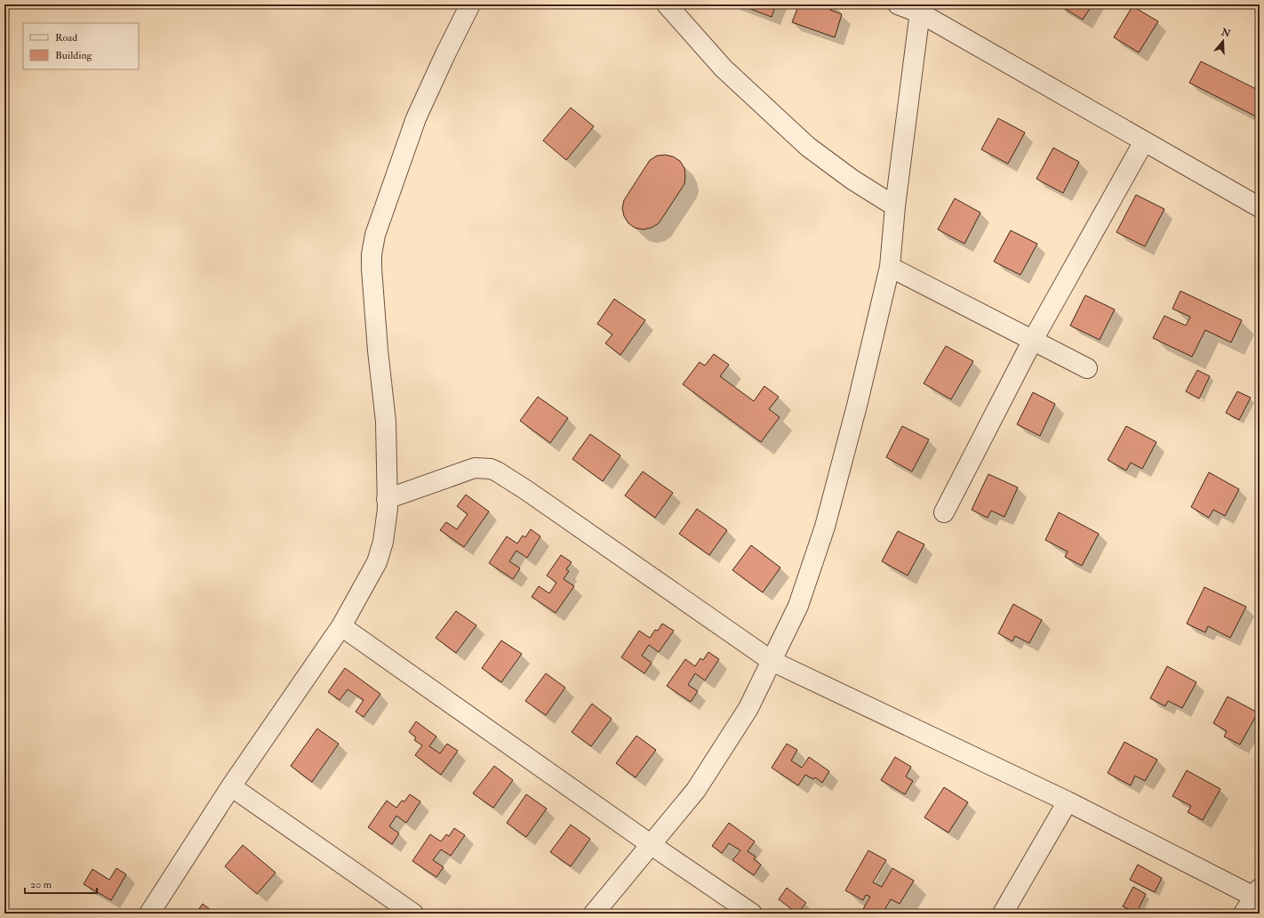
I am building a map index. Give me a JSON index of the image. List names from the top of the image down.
{
  "legend": ["Road", "Building"],
  "scale_bar": "20 m",
  "north": "top"
}
